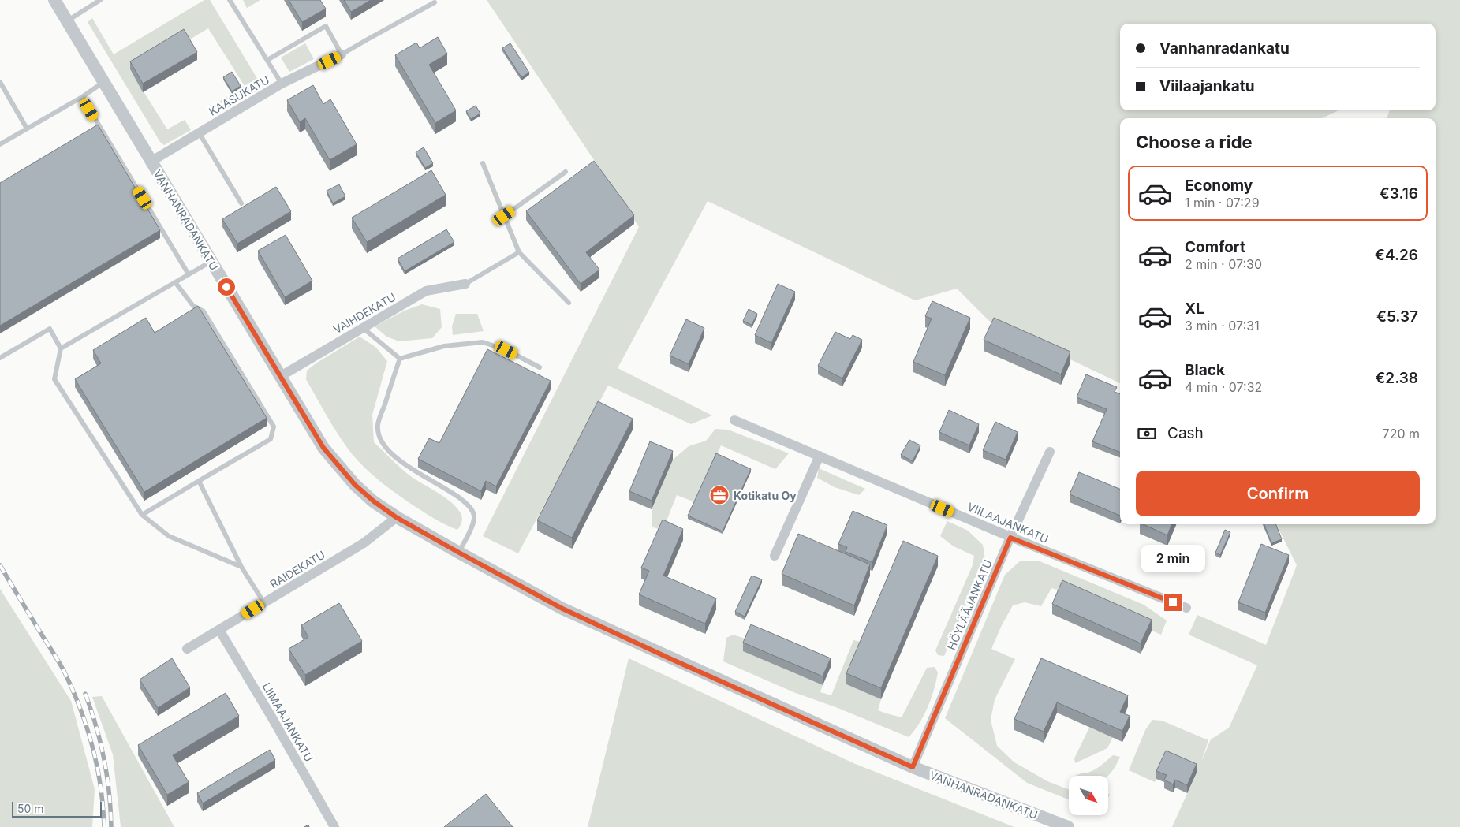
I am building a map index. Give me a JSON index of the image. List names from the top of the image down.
{
  "streets": {
    "street": [
      "KAASUKATU",
      "VANHANRADANKATU",
      "VAIHDEKATU",
      "VIILAAJANKATU",
      "RAIDEKATU",
      "HÖYLÄÄJANKATU",
      "LIIMAAJANKATU"
    ]
  },
  "crossings": [
    ["KAASUKATU", "VANHANRADANKATU"],
    ["VANHANRADANKATU", "VAIHDEKATU"],
    ["VANHANRADANKATU", "RAIDEKATU"],
    ["VANHANRADANKATU", "HÖYLÄÄJANKATU"],
    ["VIILAAJANKATU", "HÖYLÄÄJANKATU"],
    ["RAIDEKATU", "LIIMAAJANKATU"]
  ],
  "places": {
    "office": ["Kotikatu Oy"]
  },
  "scale_bar": "50 m",
  "north": "bottom right",
  "page": {
    "banner": ["Vanhanradankatu", "Viilaajankatu"],
    "heading": "Choose a ride",
    "list": [
      {
        "name": "Economy",
        "note": "1 min · 07:29",
        "value": "€3.16"
      },
      {
        "name": "Comfort",
        "note": "2 min · 07:30",
        "value": "€4.26"
      },
      {
        "name": "XL",
        "note": "3 min · 07:31",
        "value": "€5.37"
      },
      {
        "name": "Black",
        "note": "4 min · 07:32",
        "value": "€2.38"
      }
    ],
    "pay": ["Cash", "720 m"],
    "buttons": "Confirm",
    "bubble": "2 min",
    "scale": "50 m"
  }
}
